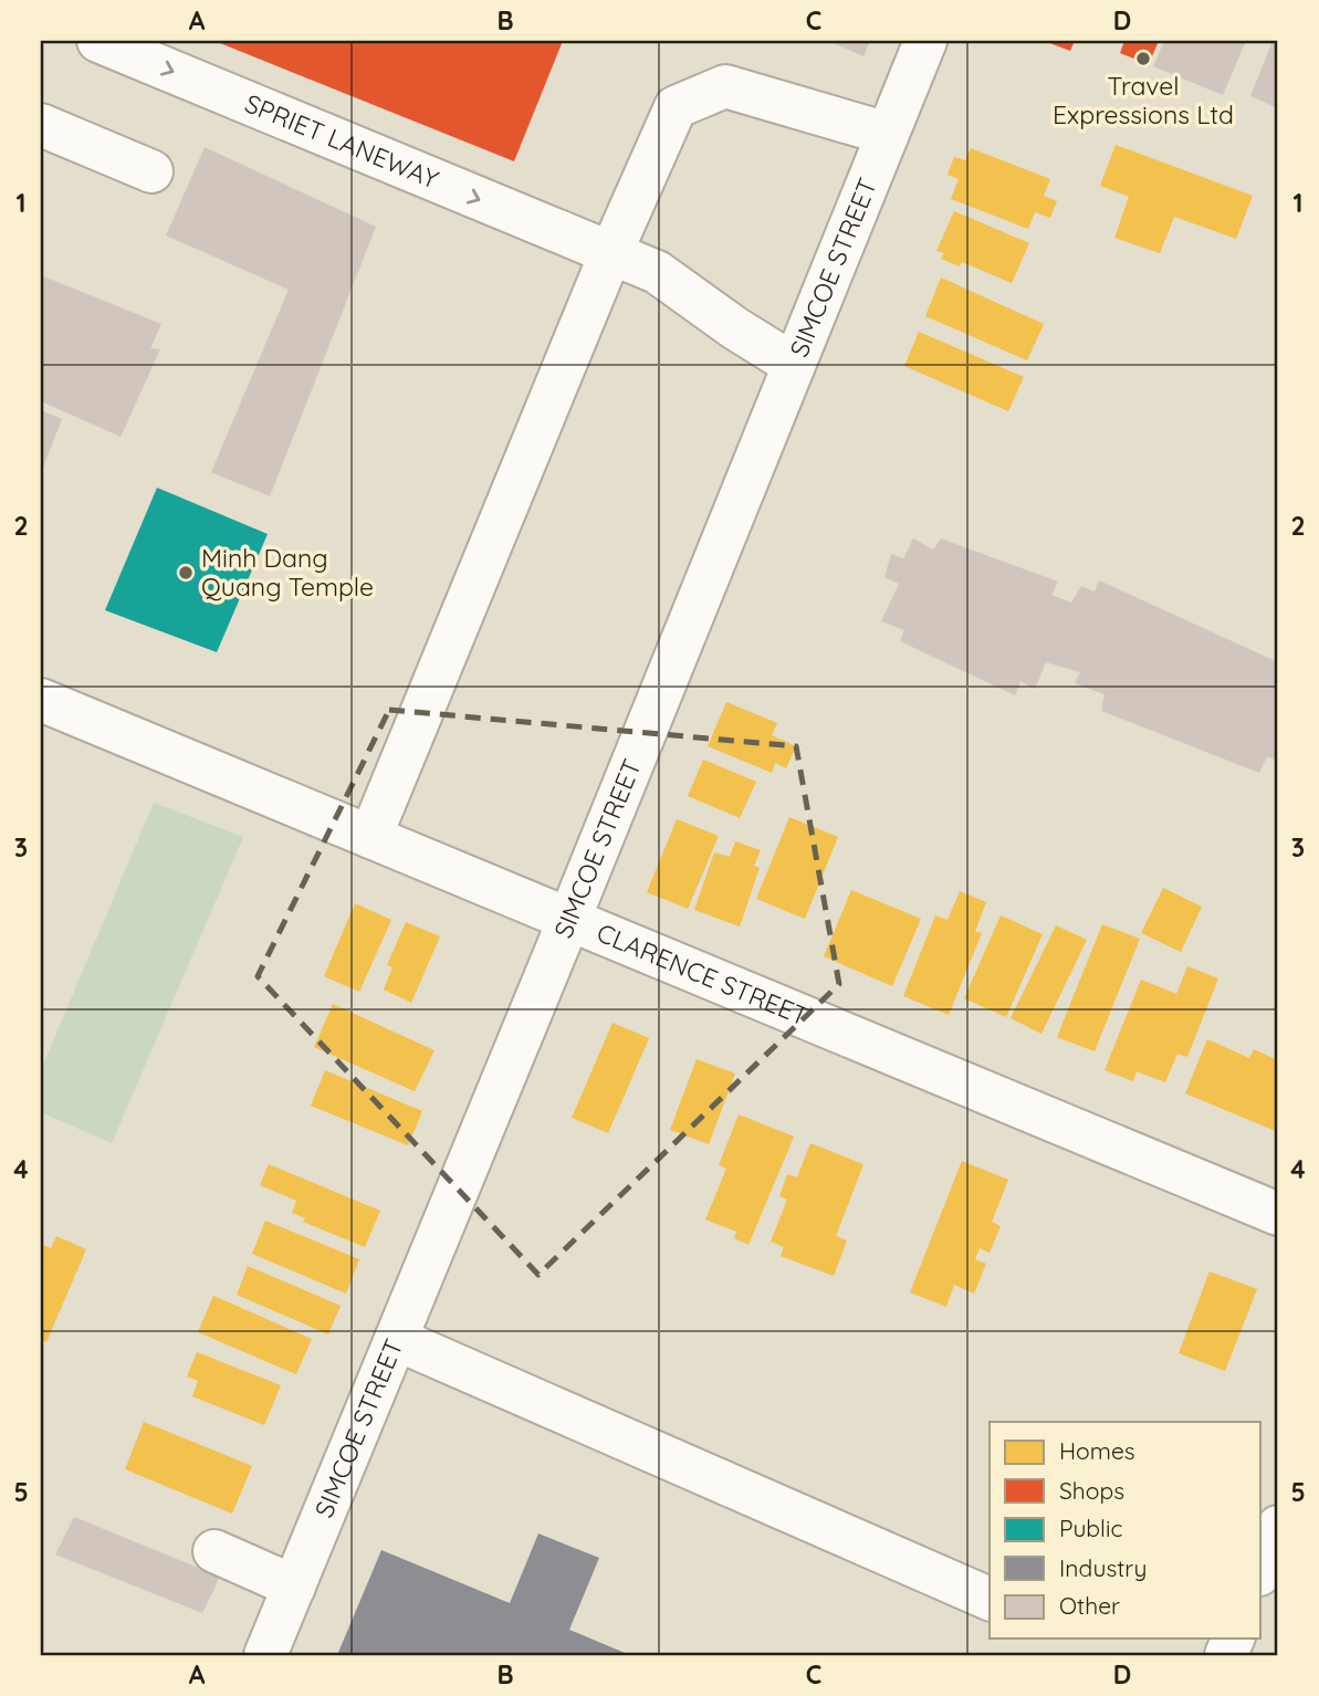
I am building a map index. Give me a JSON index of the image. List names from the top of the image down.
{
  "streets": {
    "street": ["SPRIET LANEWAY", "SIMCOE STREET", "CLARENCE STREET"]
  },
  "crossings": [
    ["SPRIET LANEWAY", "SIMCOE STREET"],
    ["SIMCOE STREET", "CLARENCE STREET"]
  ],
  "one_way": ["SPRIET LANEWAY"],
  "places": ["Travel Expressions Ltd", "Minh Dang Quang Temple"],
  "legend": [
    "Homes",
    "Shops",
    "Public",
    "Industry",
    "Other"
  ],
  "grid": {
    "columns": [
      "A",
      "B",
      "C",
      "D"
    ],
    "rows": [
      "1",
      "2",
      "3",
      "4",
      "5"
    ]
  }
}
